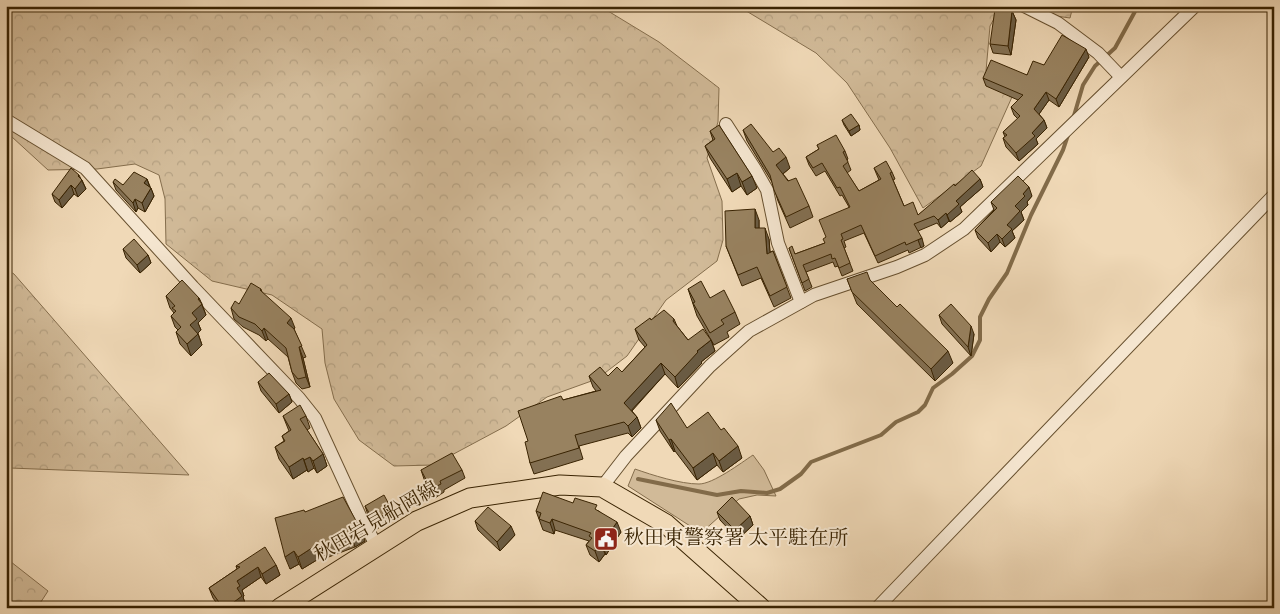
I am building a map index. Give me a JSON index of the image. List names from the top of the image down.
{
  "streets": {
    "main road": ["秋田岩見船岡線"]
  },
  "places": {
    "public building": ["秋田東警察署 太平駐在所"]
  }
}
